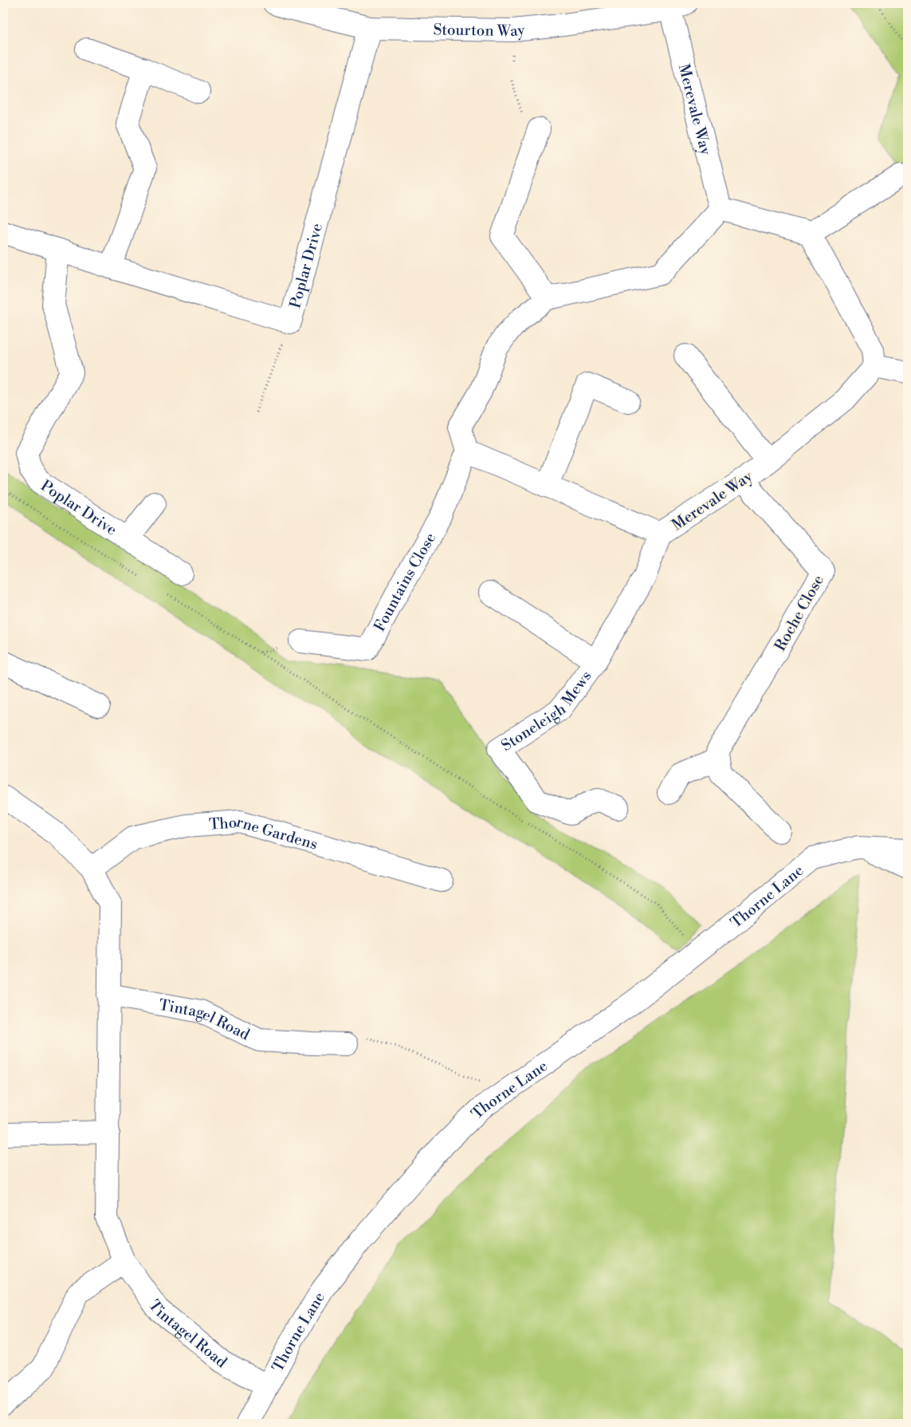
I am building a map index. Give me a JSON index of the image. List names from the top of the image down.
{
  "streets": {
    "street": [
      "Stourton Way",
      "Merevale Way",
      "Poplar Drive",
      "Fountains Close",
      "Roche Close",
      "Stoneleigh Mews",
      "Thorne Gardens",
      "Thorne Lane",
      "Tintagel Road"
    ]
  },
  "crossings": [
    ["Stourton Way", "Merevale Way"],
    ["Stourton Way", "Poplar Drive"],
    ["Merevale Way", "Fountains Close"],
    ["Merevale Way", "Roche Close"],
    ["Merevale Way", "Stoneleigh Mews"],
    ["Thorne Gardens", "Tintagel Road"],
    ["Thorne Lane", "Tintagel Road"]
  ]
}
